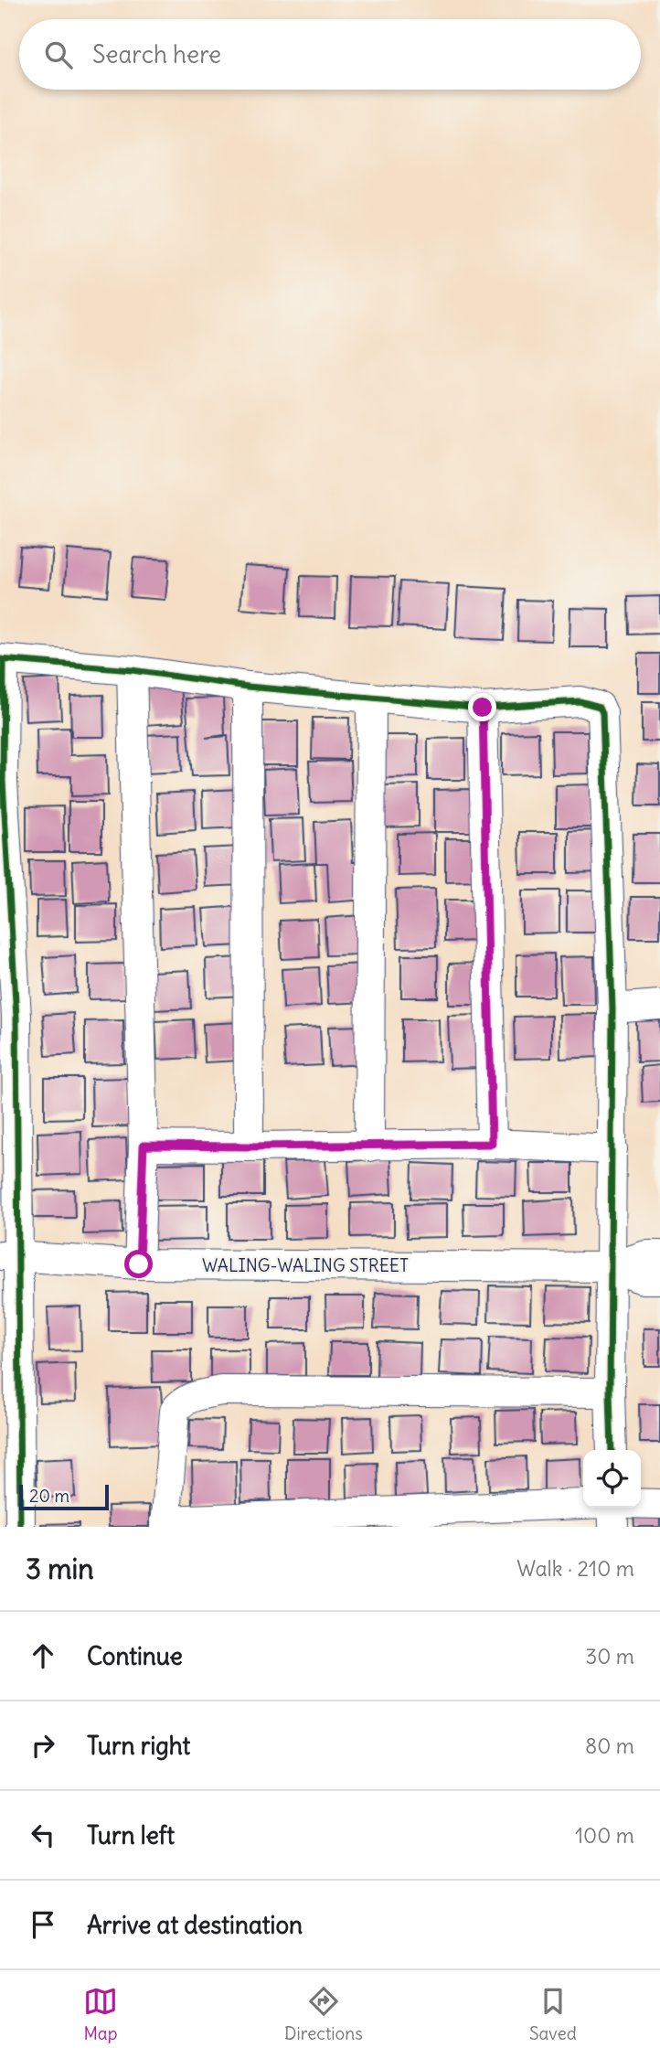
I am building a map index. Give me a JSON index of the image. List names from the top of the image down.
{
  "streets": {
    "street": ["WALING-WALING STREET"]
  },
  "scale_bar": "20 m",
  "page": {
    "search": "Search here",
    "scale": "20 m",
    "heading": ["3 min", "Walk · 210 m"],
    "list": [
      ["Continue", "30 m"],
      ["Turn right", "80 m"],
      ["Turn left", "100 m"],
      "Arrive at destination"
    ],
    "nav": ["Map", "Directions", "Saved"]
  }
}
